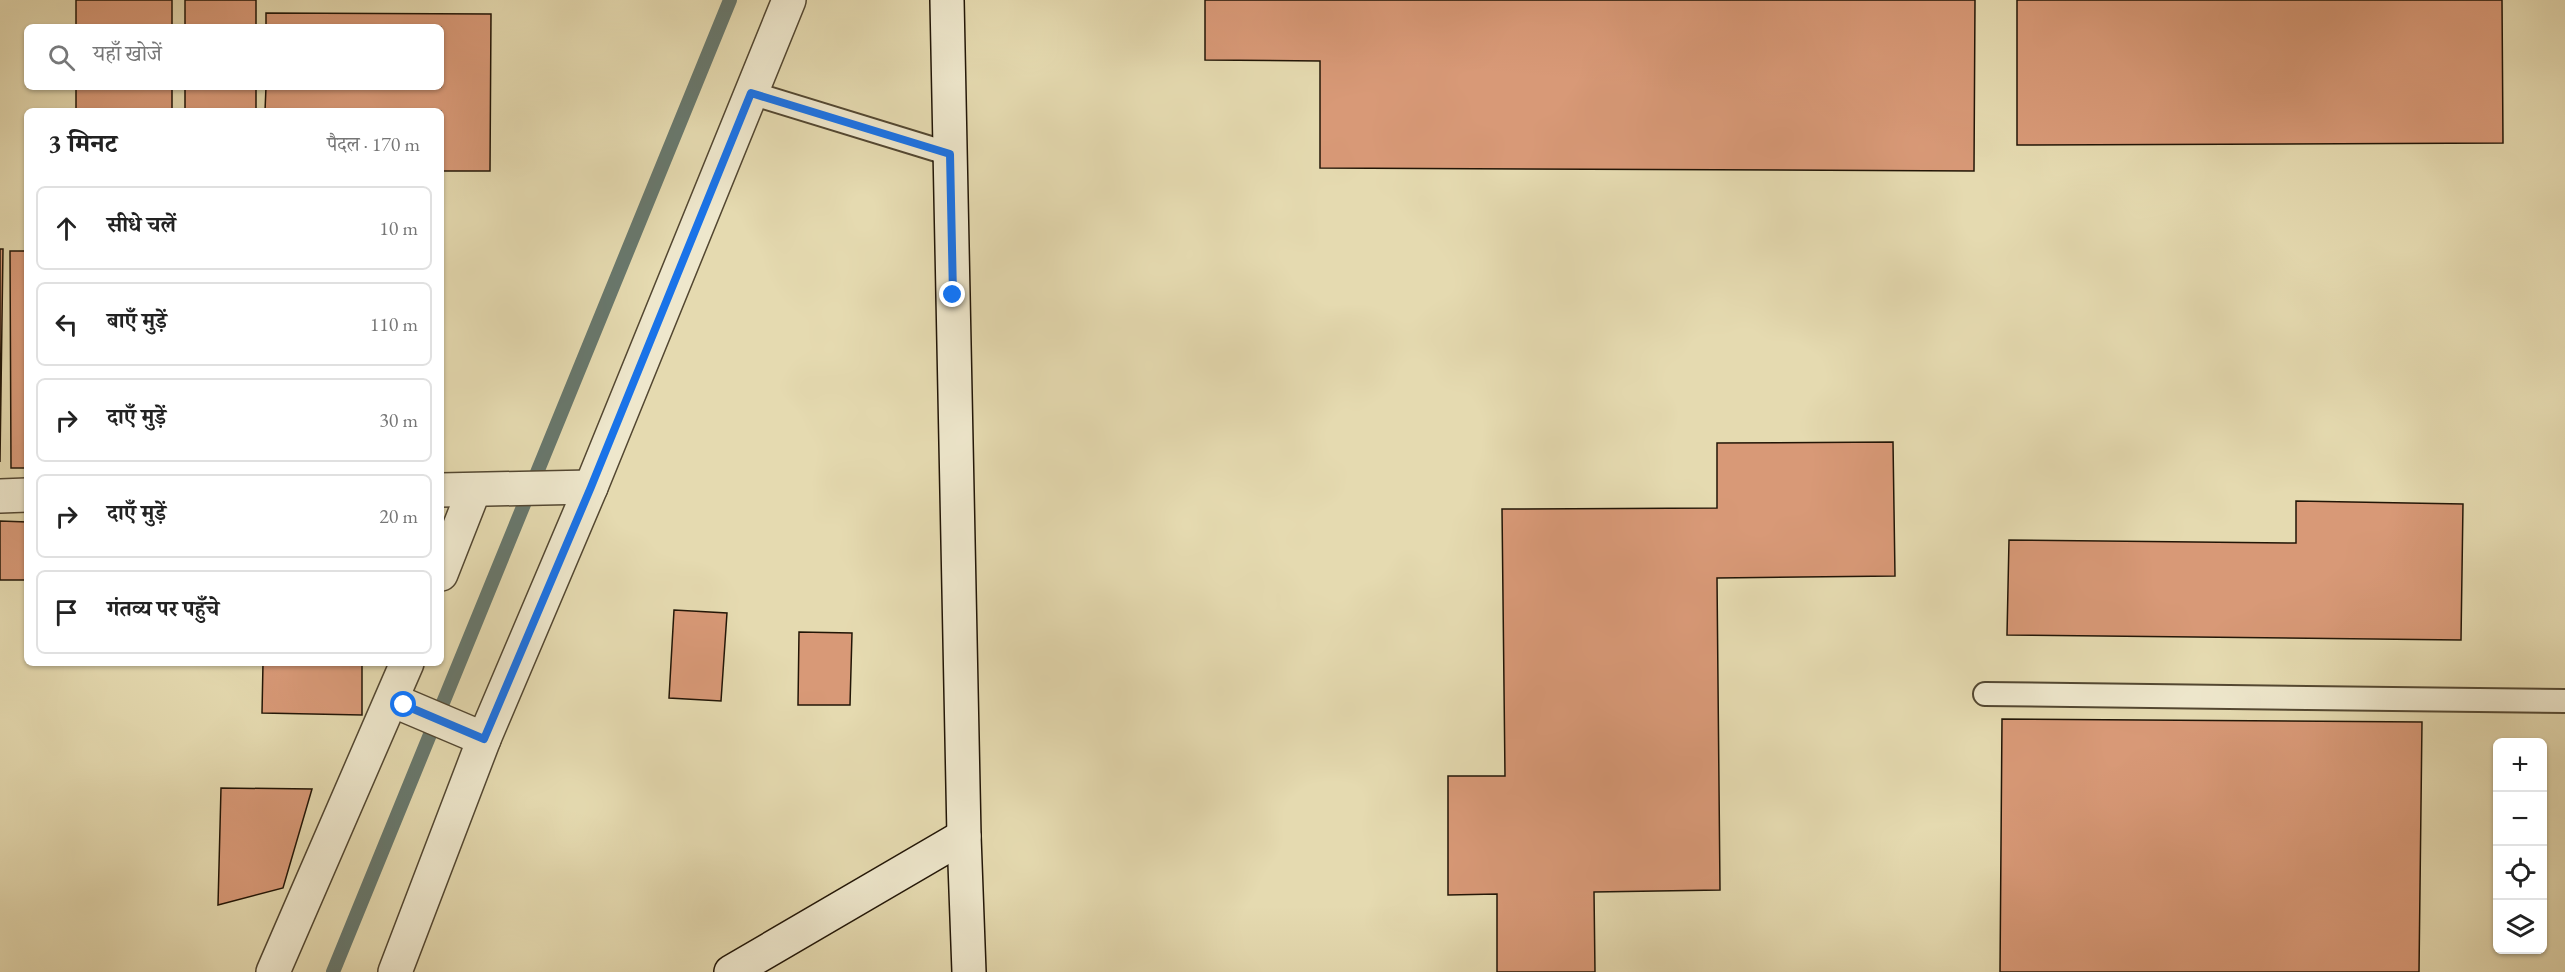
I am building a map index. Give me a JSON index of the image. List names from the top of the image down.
{
  "page": {
    "search": "यहाँ खोजें",
    "heading": ["3 मिनट", "पैदल · 170 m"],
    "list": [
      ["सीधे चलें", "10 m"],
      ["बाएँ मुड़ें", "110 m"],
      ["दाएँ मुड़ें", "30 m"],
      ["दाएँ मुड़ें", "20 m"],
      "गंतव्य पर पहुँचे"
    ],
    "map_buttons": ["+", "−"]
  }
}
